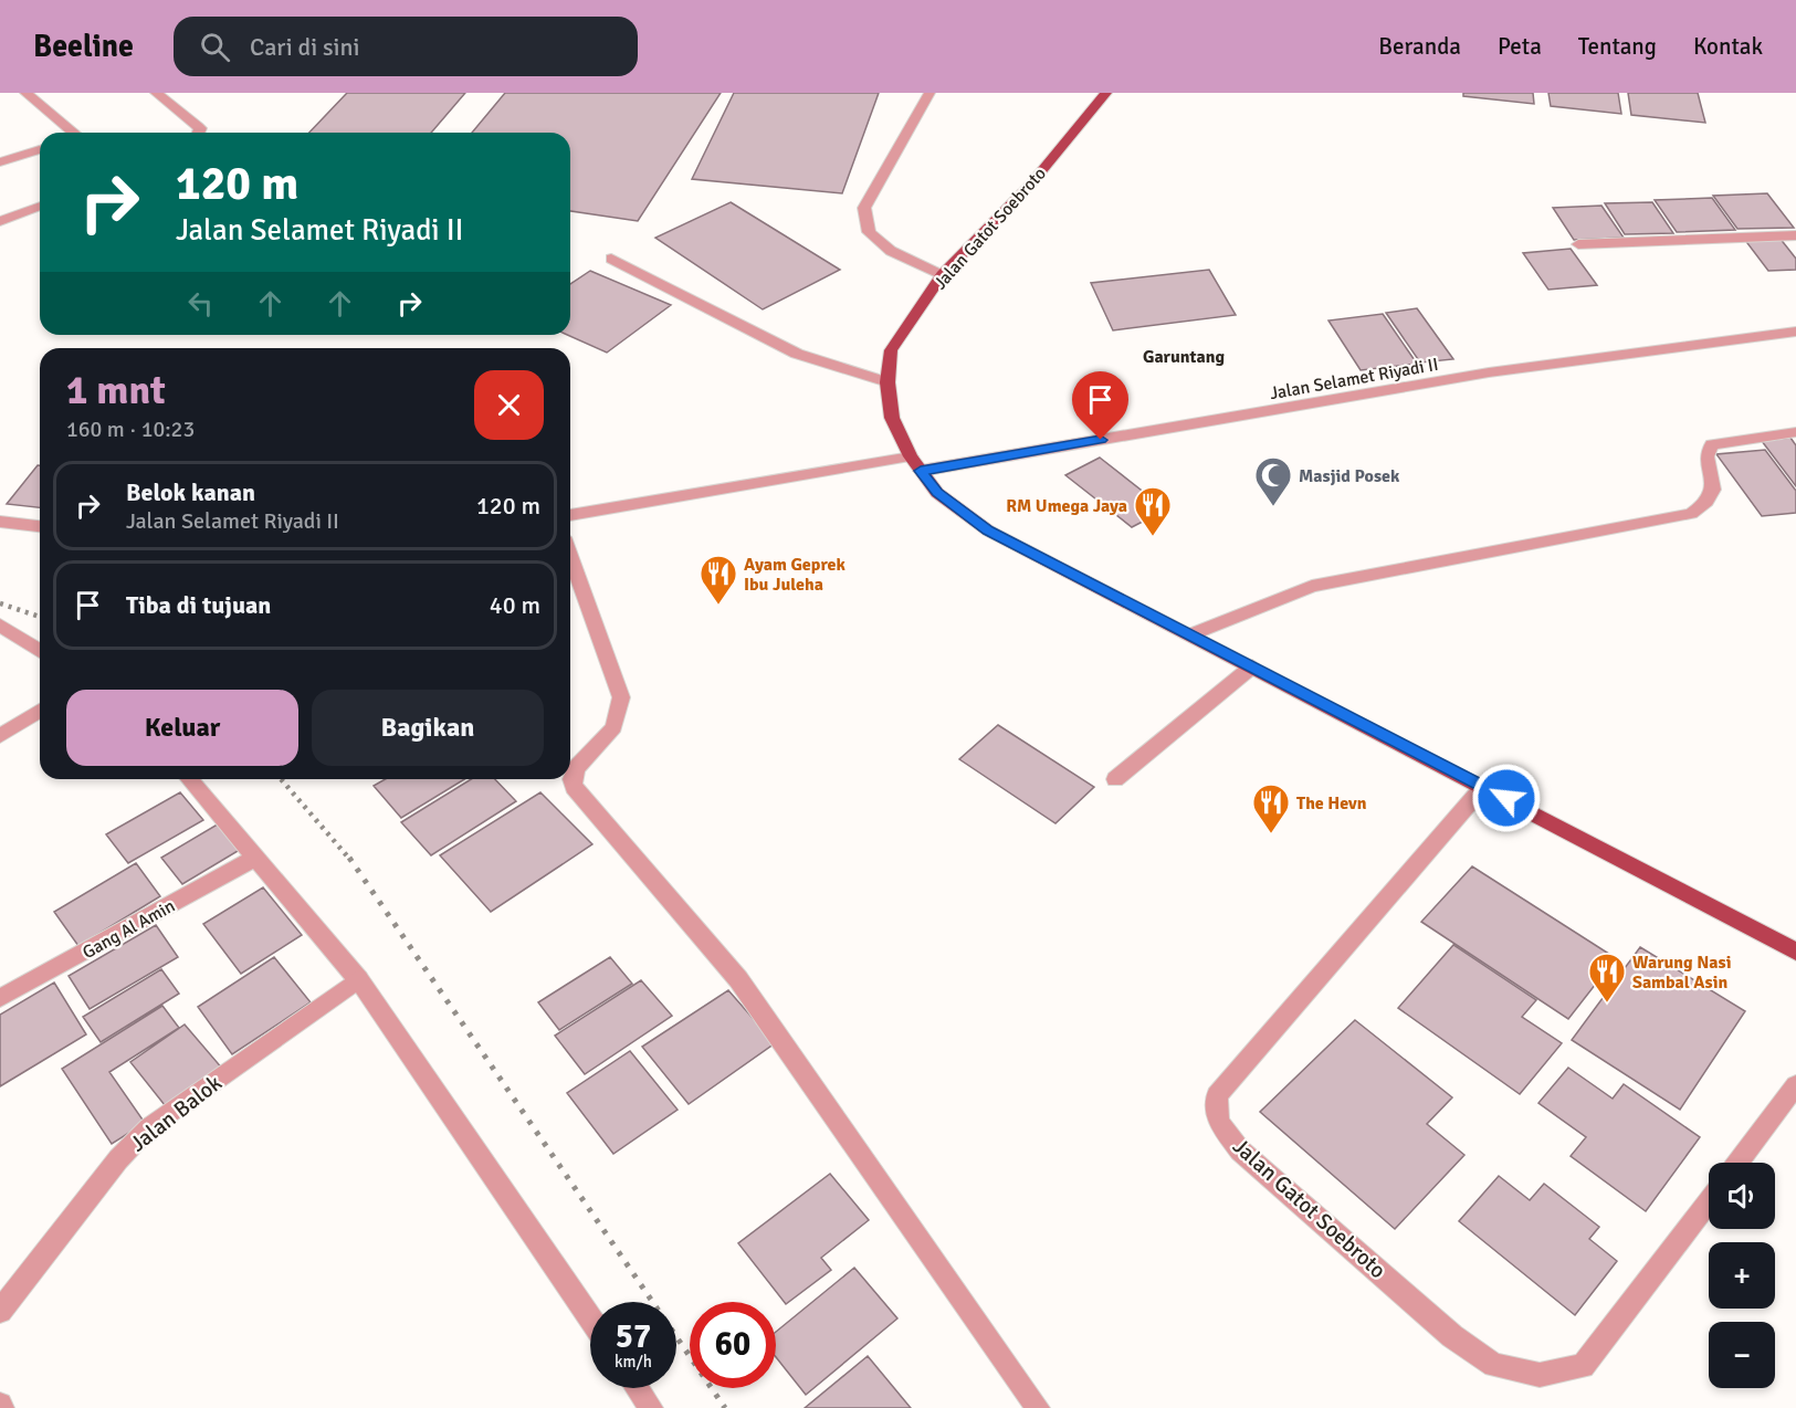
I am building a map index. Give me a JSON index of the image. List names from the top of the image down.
{
  "streets": {
    "main road": ["Jalan Gatot Soebroto"],
    "street": ["Jalan Selamet Riyadi II", "Gang Al Amin", "Jalan Balok"]
  },
  "crossings": [
    ["Jalan Gatot Soebroto", "Jalan Selamet Riyadi II"]
  ],
  "districts": ["Garuntang"],
  "places": {
    "mosque": ["Masjid Posek"],
    "restaurant": [
      "RM Umega Jaya",
      "Ayam Geprek Ibu Juleha",
      "The Hevn",
      "Warung Nasi Sambal Asin"
    ]
  },
  "page": {
    "header": "Beeline",
    "search": "Cari di sini",
    "nav": [
      "Beranda",
      "Peta",
      "Tentang",
      "Kontak"
    ],
    "turn": ["120 m", "Jalan Selamet Riyadi II"],
    "heading": ["1 mnt", "160 m · 10:23"],
    "list": [
      {
        "name": "Belok kanan",
        "note": "Jalan Selamet Riyadi II",
        "value": "120 m"
      },
      {
        "name": "Tiba di tujuan",
        "value": "40 m"
      }
    ],
    "buttons": ["Keluar", "Bagikan"],
    "map_buttons": ["+", "−"],
    "speed": "57 km/h",
    "limit": "60"
  }
}
